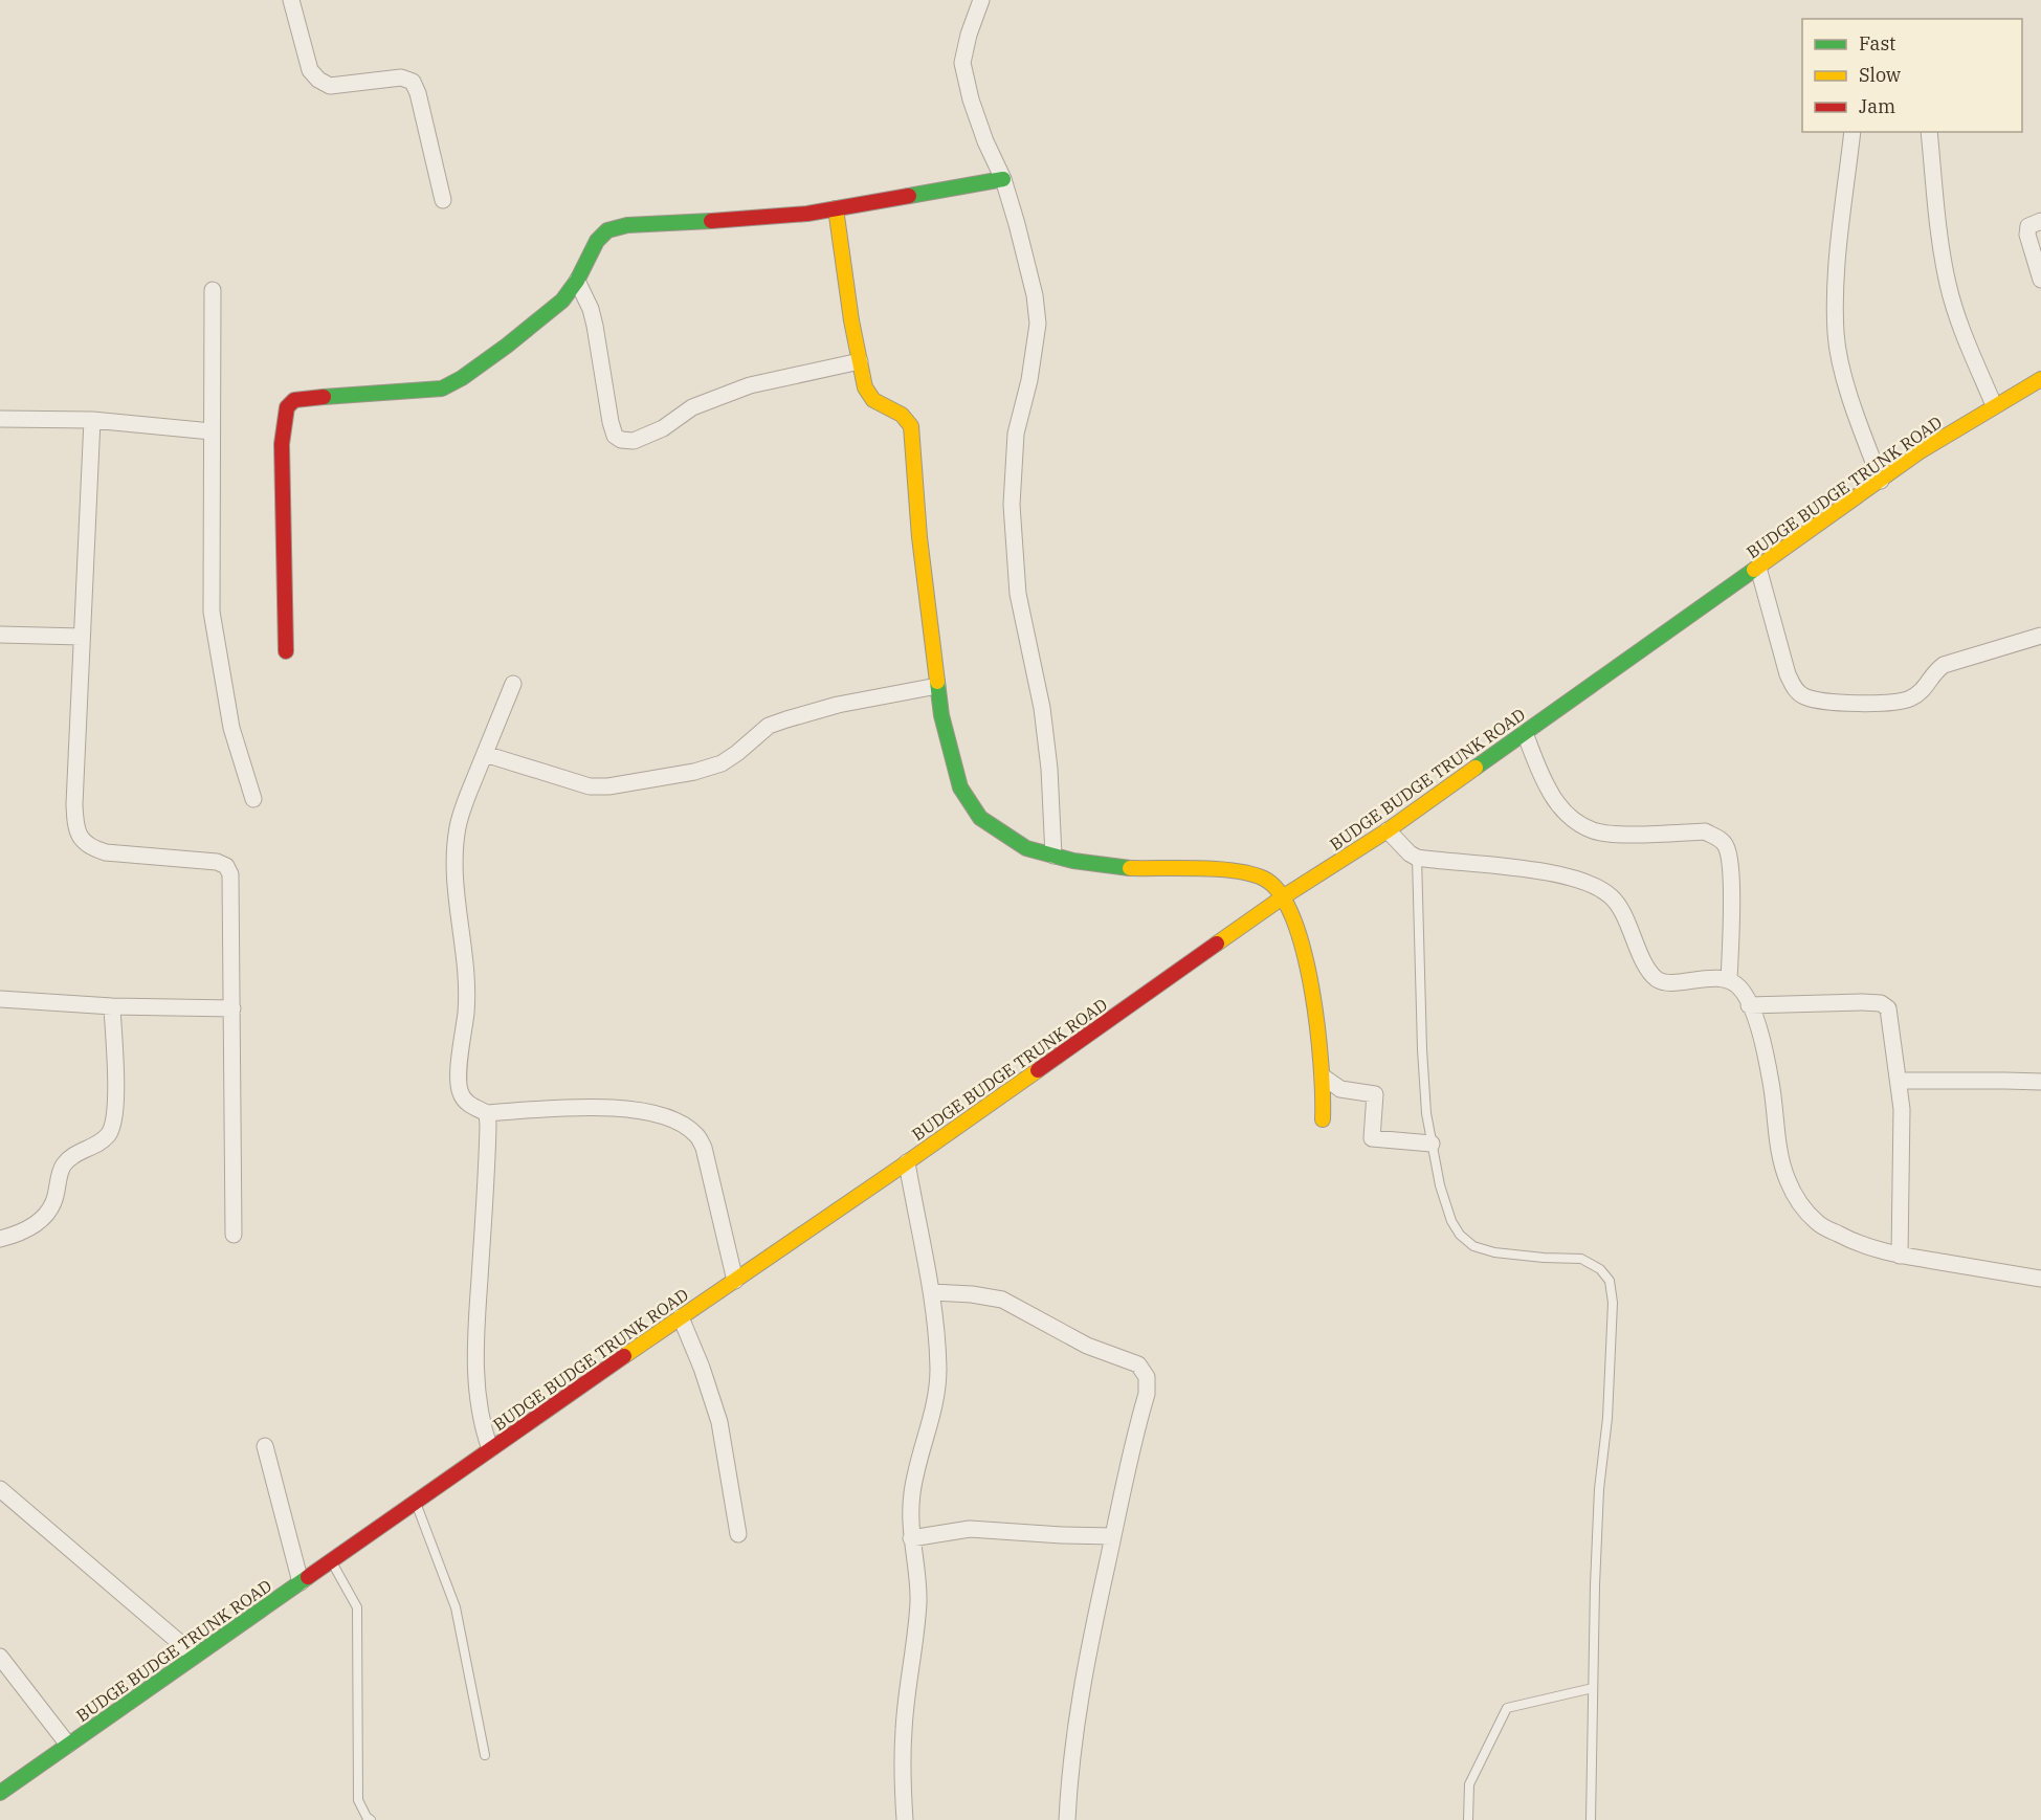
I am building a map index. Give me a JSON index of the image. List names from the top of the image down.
{
  "streets": {
    "main road": ["BUDGE BUDGE TRUNK ROAD"]
  },
  "legend": ["Fast", "Slow", "Jam"]
}
